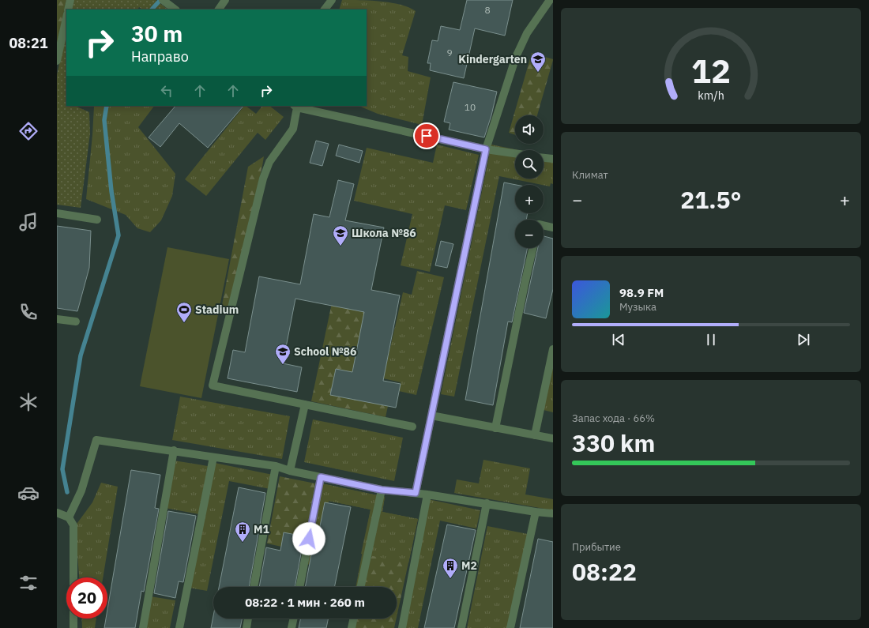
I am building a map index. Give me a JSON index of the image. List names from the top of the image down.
{
  "places": {
    "school or university": ["Kindergarten", "Школа №86", "School №86"],
    "sports": ["Stadium"],
    "building": ["М1", "М2"]
  },
  "house_numbers": ["8", "9", "10"],
  "page": {
    "tabs": "08:21",
    "turn": ["30 m", "Направо"],
    "map_buttons": ["+", "−"],
    "tile": [
      "Климат",
      ["Запас хода · 66%", "330 km"],
      ["Прибытие", "08:22"]
    ],
    "heat": ["−", "21.5°", "+"],
    "song": ["98.9 FM", "Музыка"],
    "limit": "20",
    "trip": "08:22 · 1 мин · 260 m",
    "gauge": ["12", "km/h"]
  }
}
